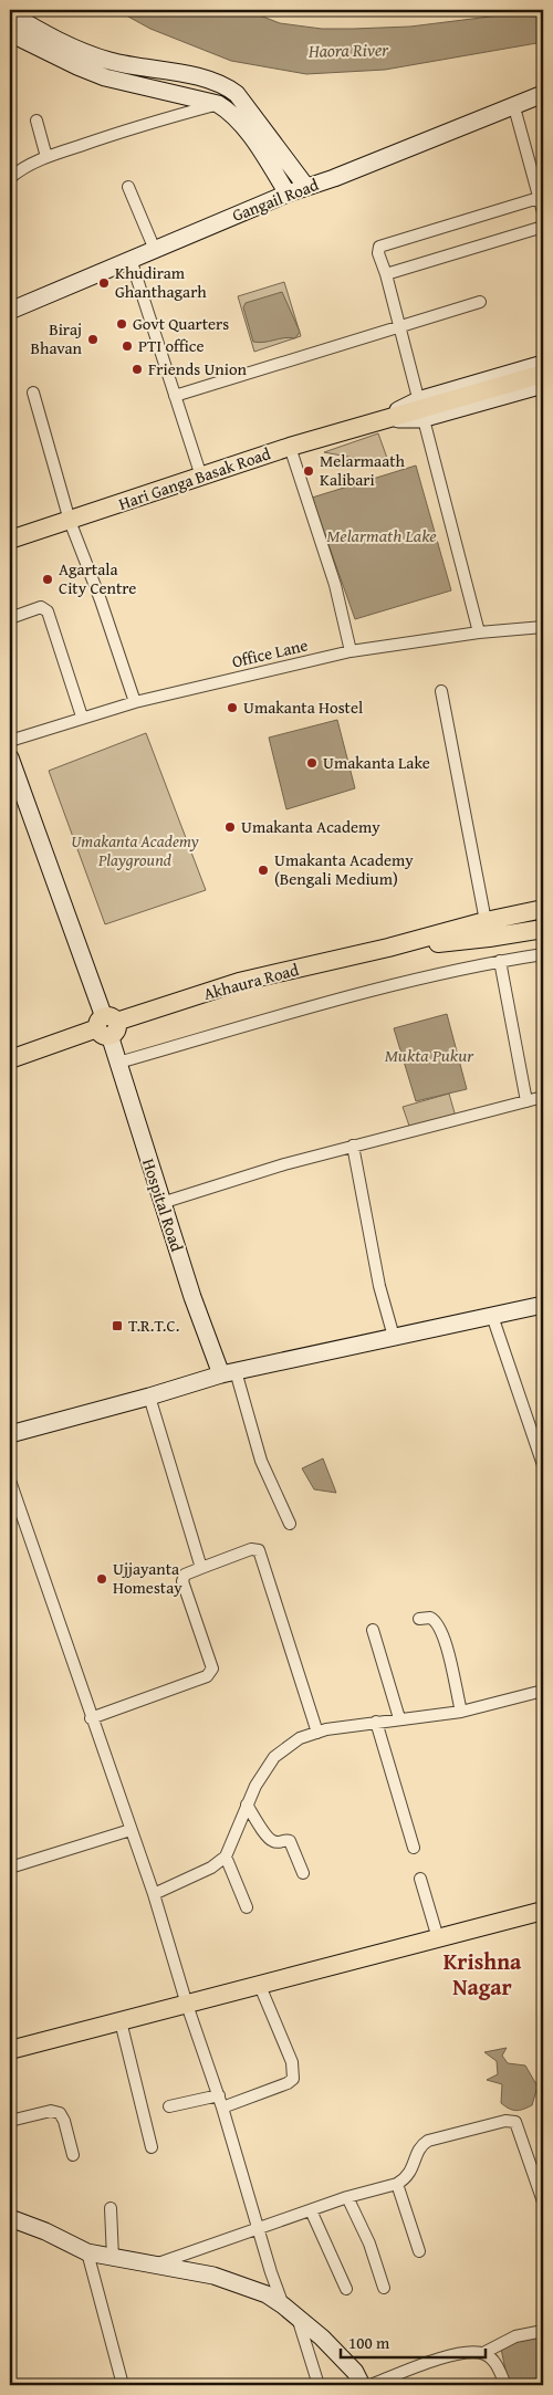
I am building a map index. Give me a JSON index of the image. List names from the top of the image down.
{
  "streets": {
    "main road": ["Hari Ganga Basak Road", "Akhaura Road"],
    "street": ["Gangail Road", "Office Lane", "Hospital Road"]
  },
  "crossings": [
    ["Akhaura Road", "Hospital Road"]
  ],
  "districts": ["Krishna Nagar"],
  "water": ["Haora River", "Melarmath Lake", "Mukta Pukur"],
  "parks": ["Umakanta Academy Playground"],
  "places": {
    "other": [
      "Khudiram Ghanthagarh",
      "Govt Quarters",
      "Biraj Bhavan",
      "PTI office",
      "Friends Union",
      "Melarmaath Kalibari",
      "Agartala City Centre",
      "Umakanta Hostel",
      "Umakanta Lake",
      "Umakanta Academy",
      "Umakanta Academy (Bengali Medium)",
      "Ujjayanta Homestay"
    ],
    "transit": ["T.R.T.C."]
  },
  "scale_bar": "100 m"
}
